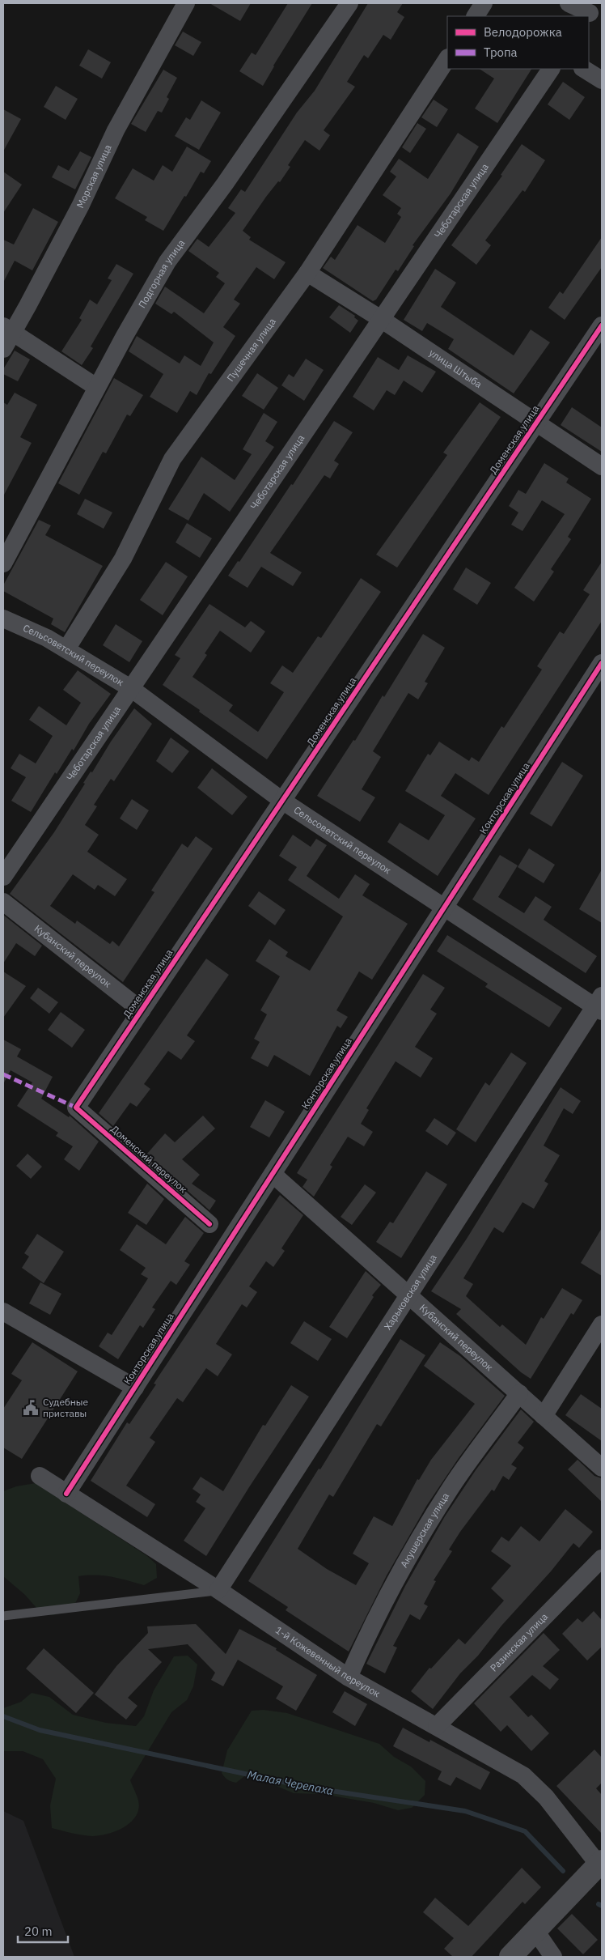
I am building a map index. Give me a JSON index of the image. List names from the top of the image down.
{
  "streets": {
    "street": [
      "Морская улица",
      "Чеботарская улица",
      "Подгорная улица",
      "Пушечная улица",
      "улица Штыба",
      "Доменская улица",
      "Сельсоветский переулок",
      "Конторская улица",
      "Кубанский переулок",
      "Доменский переулок",
      "Харьковская улица",
      "Акушерская улица",
      "Разинская улица",
      "1-й Кожевенный переулок"
    ]
  },
  "crossings": [
    ["Чеботарская улица", "улица Штыба"],
    ["Чеботарская улица", "Сельсоветский переулок"],
    ["Пушечная улица", "улица Штыба"],
    ["Пушечная улица", "Сельсоветский переулок"],
    ["улица Штыба", "Доменская улица"],
    ["Доменская улица", "Сельсоветский переулок"],
    ["Доменская улица", "Кубанский переулок"],
    ["Доменская улица", "Доменский переулок"],
    ["Сельсоветский переулок", "Конторская улица"],
    ["Сельсоветский переулок", "Харьковская улица"],
    ["Конторская улица", "Кубанский переулок"],
    ["Конторская улица", "1-й Кожевенный переулок"],
    ["Кубанский переулок", "Харьковская улица"],
    ["Кубанский переулок", "Акушерская улица"],
    ["Харьковская улица", "1-й Кожевенный переулок"],
    ["Акушерская улица", "1-й Кожевенный переулок"],
    ["Разинская улица", "1-й Кожевенный переулок"]
  ],
  "water": ["Малая Черепаха"],
  "places": {
    "public building": ["Судебные приставы"]
  },
  "legend": ["Велодорожка", "Тропа"],
  "scale_bar": "20 m"
}
